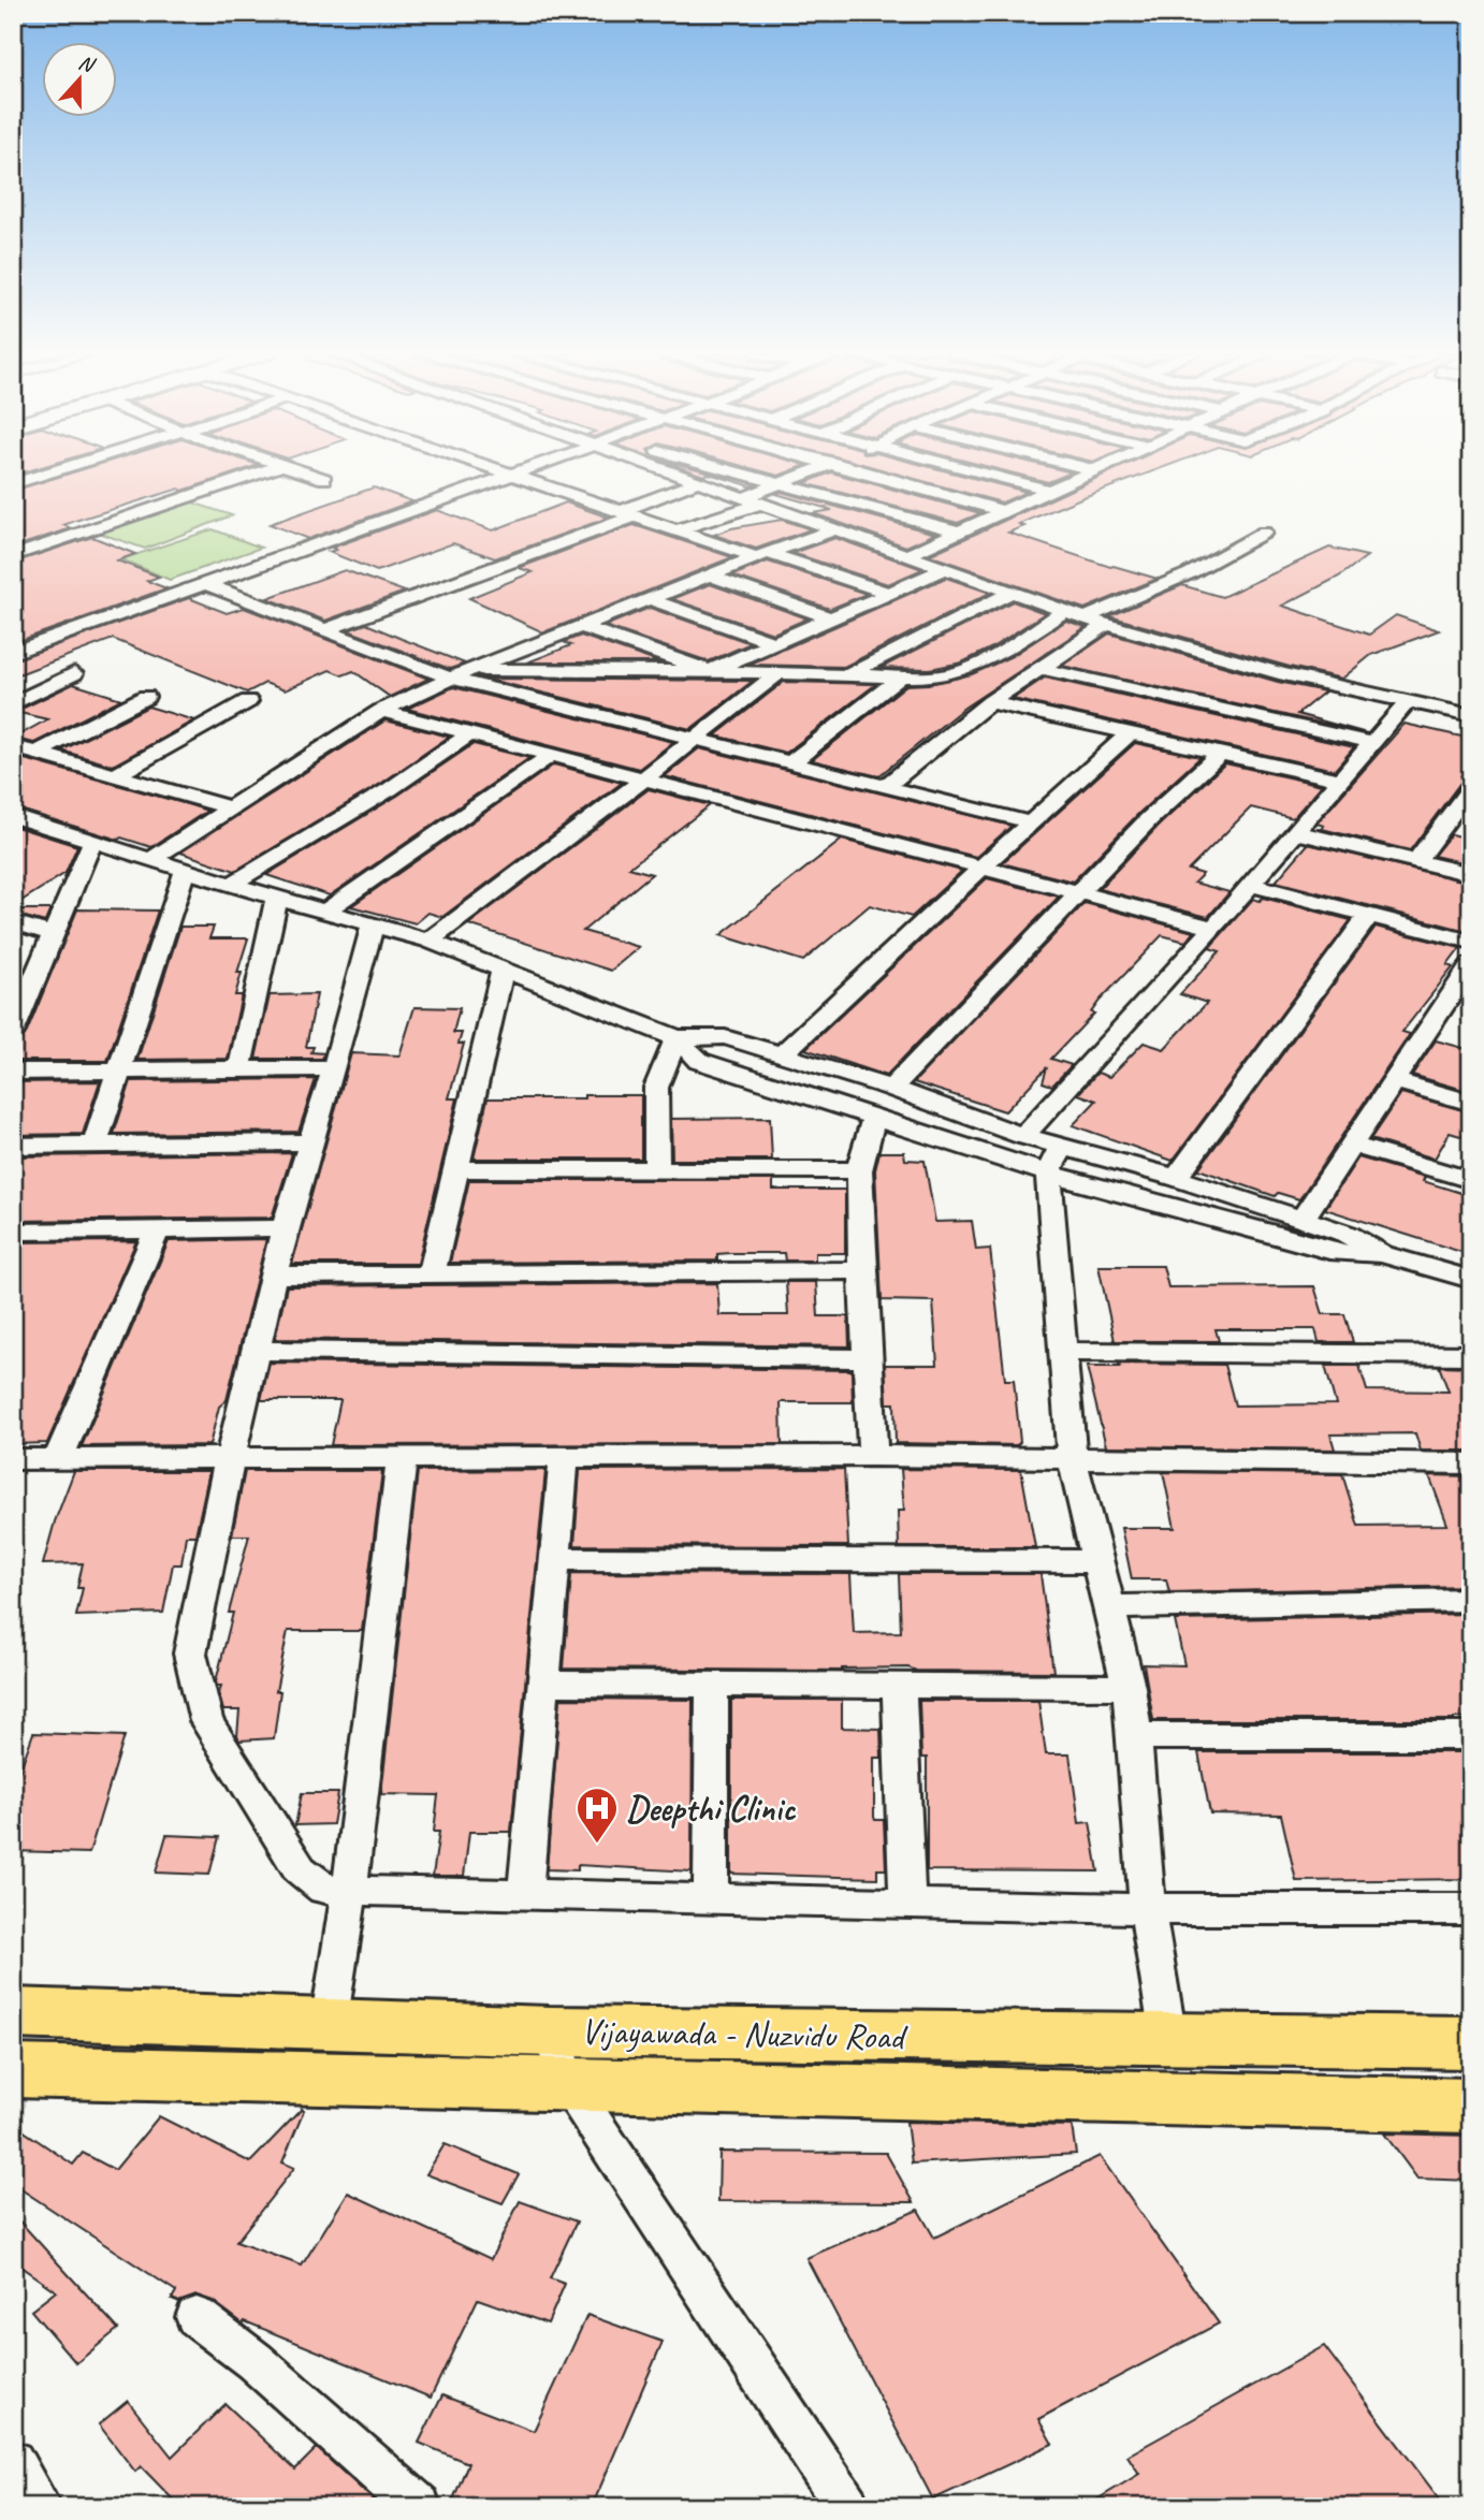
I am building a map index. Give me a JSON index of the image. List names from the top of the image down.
{
  "streets": {
    "main road": ["Vijayawada - Nuzvidu Road"]
  },
  "places": {
    "hospital": ["Deepthi Clinic"]
  },
  "north": "top"
}
